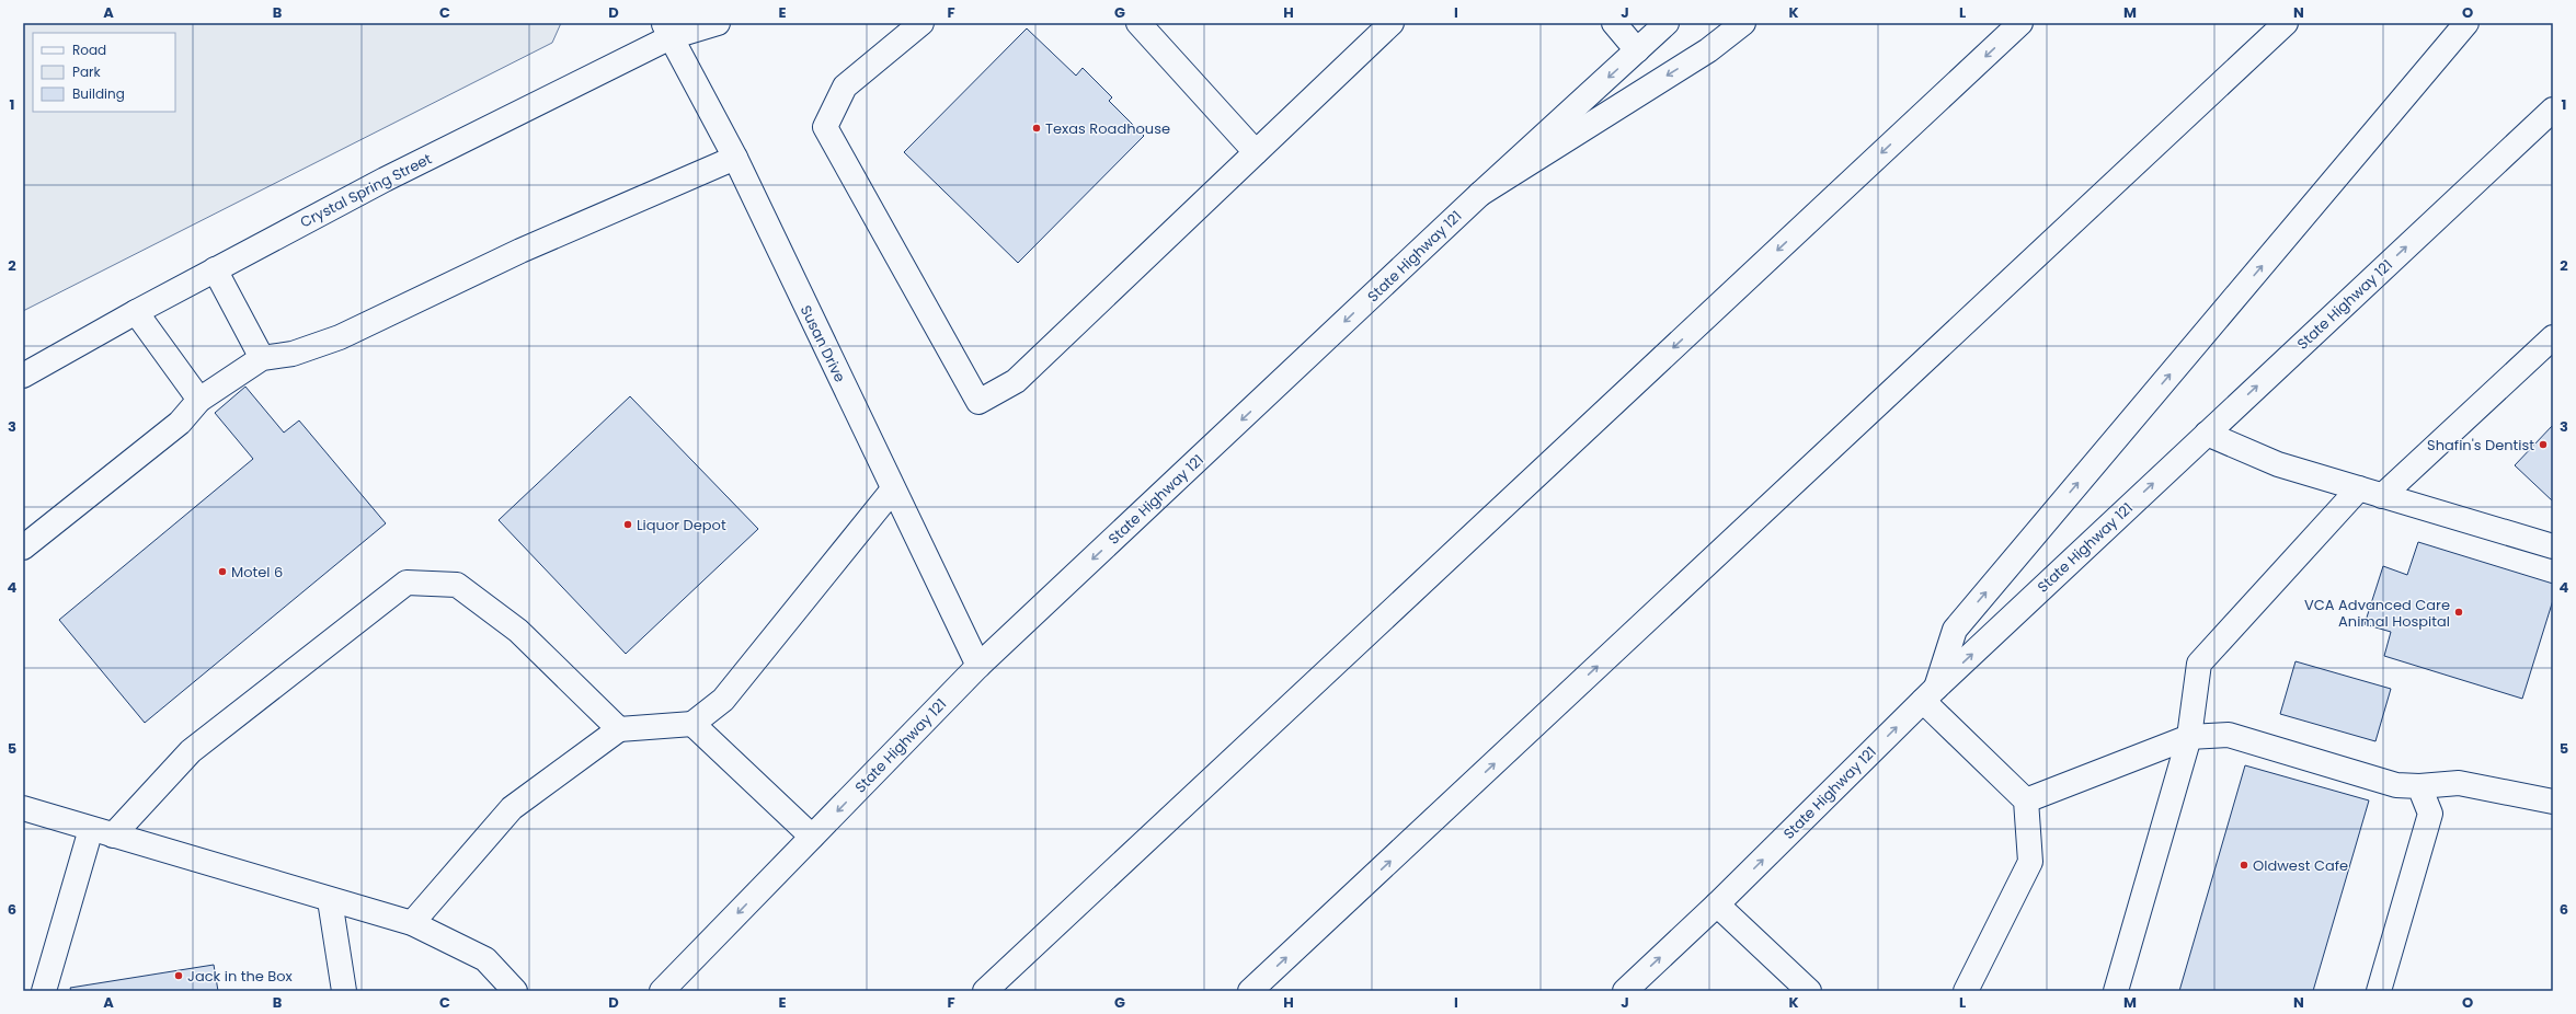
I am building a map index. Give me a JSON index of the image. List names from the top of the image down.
{
  "streets": {
    "main road": ["Crystal Spring Street", "State Highway 121", "Susan Drive"]
  },
  "crossings": [
    ["Crystal Spring Street", "Susan Drive"],
    ["State Highway 121", "Susan Drive"]
  ],
  "places": [
    "Texas Roadhouse",
    "Shafin's Dentist",
    "Liquor Depot",
    "Motel 6",
    "VCA Advanced Care Animal Hospital",
    "Oldwest Cafe",
    "Jack in the Box"
  ],
  "legend": ["Road", "Park", "Building"],
  "grid": {
    "columns": [
      "A",
      "B",
      "C",
      "D",
      "E",
      "F",
      "G",
      "H",
      "I",
      "J",
      "K",
      "L",
      "M",
      "N",
      "O"
    ],
    "rows": [
      "1",
      "2",
      "3",
      "4",
      "5",
      "6"
    ]
  }
}
